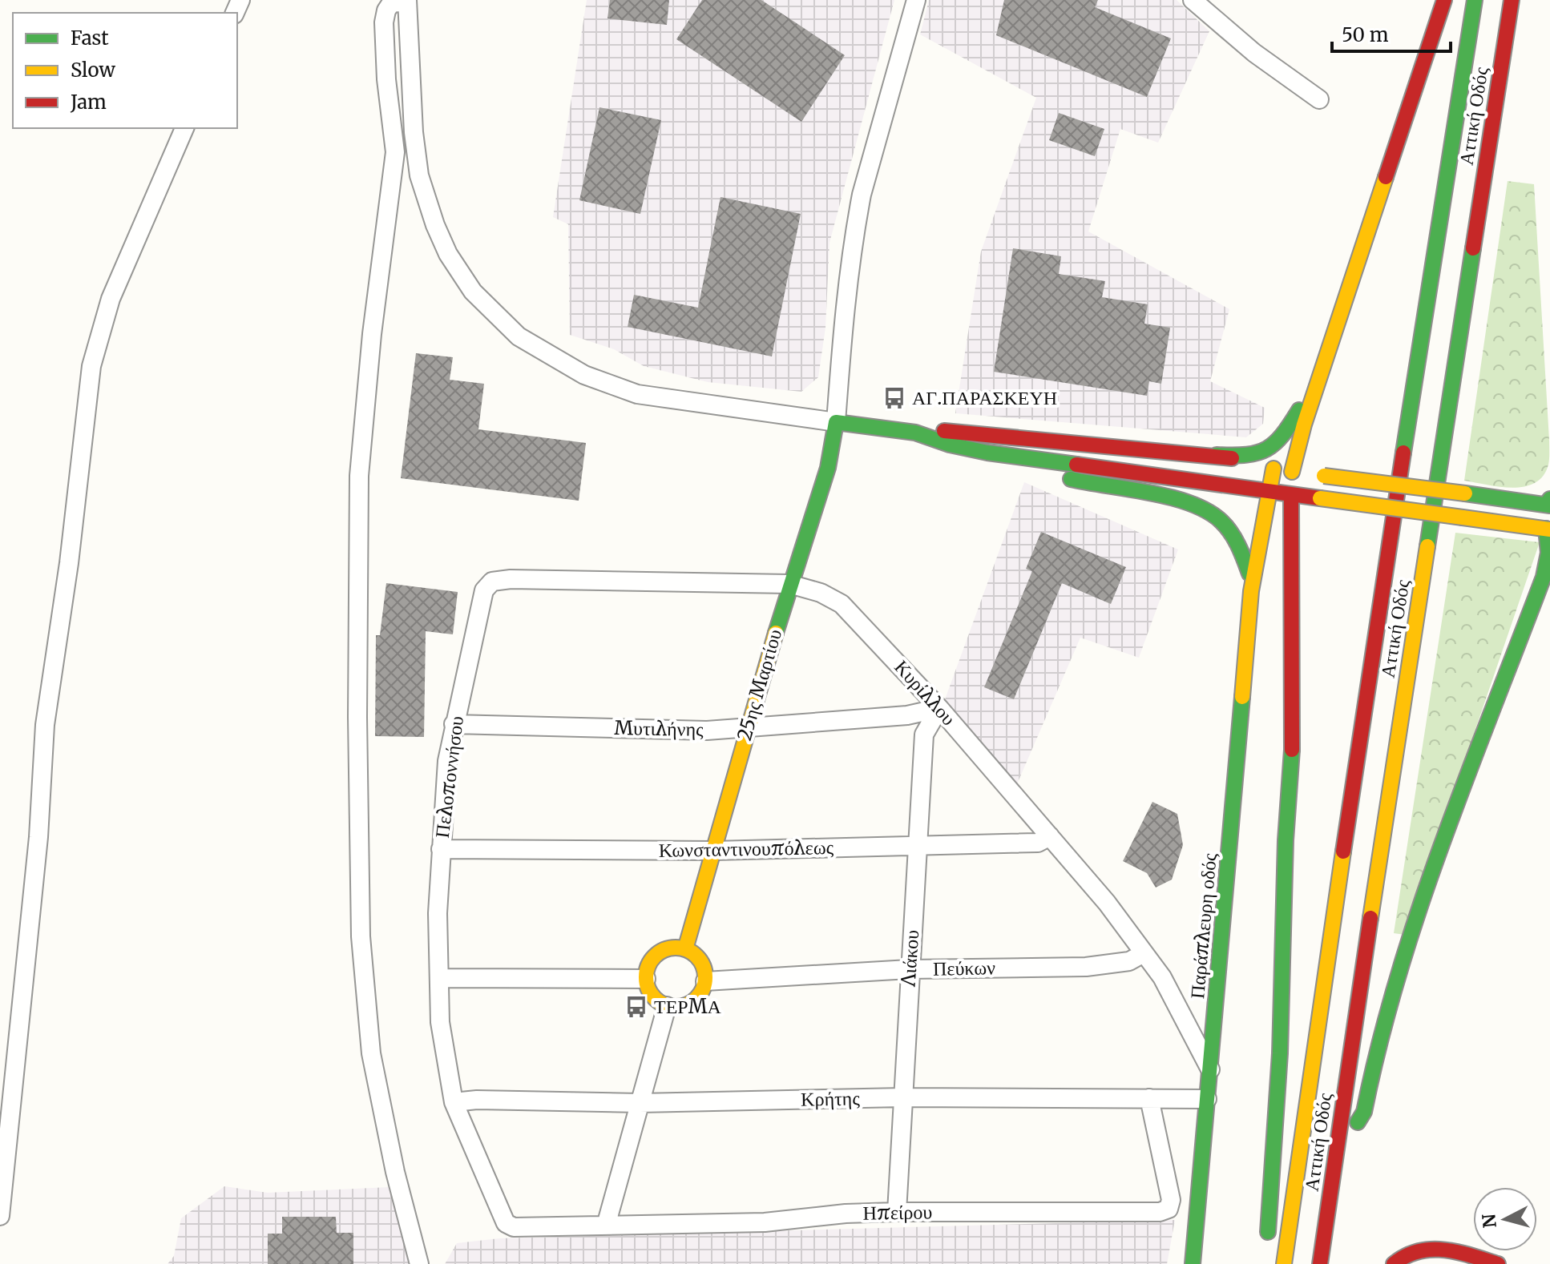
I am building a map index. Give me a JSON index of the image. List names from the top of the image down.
{
  "streets": {
    "main road": ["Αττική Οδός", "25ης Μαρτίου", "Παράπλευρη οδός"],
    "street": [
      "Κυρίλλου",
      "Μυτιλήνης",
      "Πελοποννήσου",
      "Κωνσταντινουπόλεως",
      "Λιάκου",
      "Πεύκων",
      "Κρήτης",
      "Ηπείρου"
    ]
  },
  "crossings": [
    ["25ης Μαρτίου", "Κυρίλλου"],
    ["25ης Μαρτίου", "Μυτιλήνης"],
    ["25ης Μαρτίου", "Κωνσταντινουπόλεως"],
    ["25ης Μαρτίου", "Πεύκων"],
    ["Κυρίλλου", "Μυτιλήνης"],
    ["Κυρίλλου", "Πελοποννήσου"],
    ["Κυρίλλου", "Κωνσταντινουπόλεως"],
    ["Κυρίλλου", "Παράπλευρη οδός"],
    ["Κυρίλλου", "Λιάκου"],
    ["Κυρίλλου", "Πεύκων"],
    ["Μυτιλήνης", "Πελοποννήσου"],
    ["Μυτιλήνης", "Λιάκου"],
    ["Πελοποννήσου", "Κωνσταντινουπόλεως"],
    ["Πελοποννήσου", "Κρήτης"],
    ["Πελοποννήσου", "Ηπείρου"],
    ["Κωνσταντινουπόλεως", "Λιάκου"],
    ["Παράπλευρη οδός", "Κρήτης"],
    ["Λιάκου", "Πεύκων"],
    ["Λιάκου", "Κρήτης"],
    ["Λιάκου", "Ηπείρου"],
    ["Κρήτης", "Ηπείρου"]
  ],
  "places": {
    "bus stop": ["ΑΓ.ΠΑΡΑΣΚΕΥΗ", "ΤΕΡΜΑ"]
  },
  "legend": ["Fast", "Slow", "Jam"],
  "scale_bar": "50 m",
  "north": "left"
}
